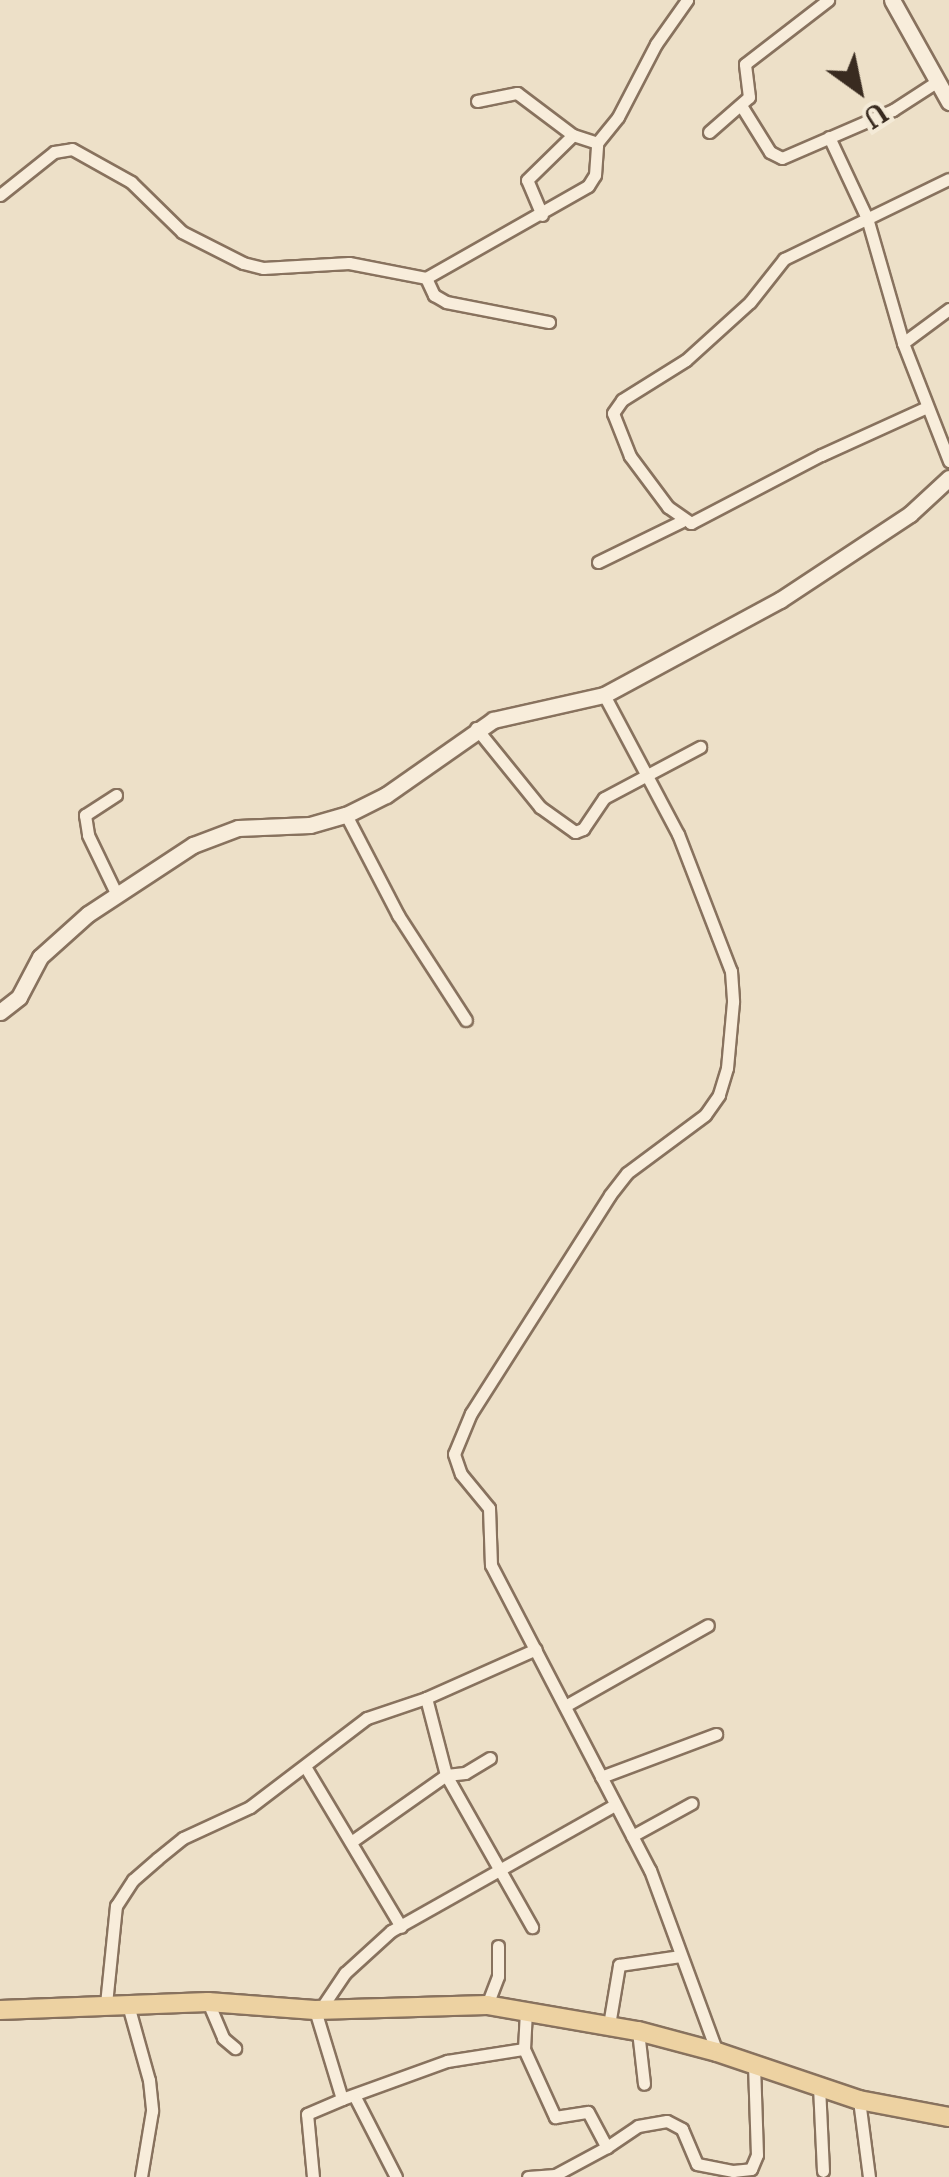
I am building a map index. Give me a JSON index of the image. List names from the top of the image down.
{
  "north": "bottom right"
}
